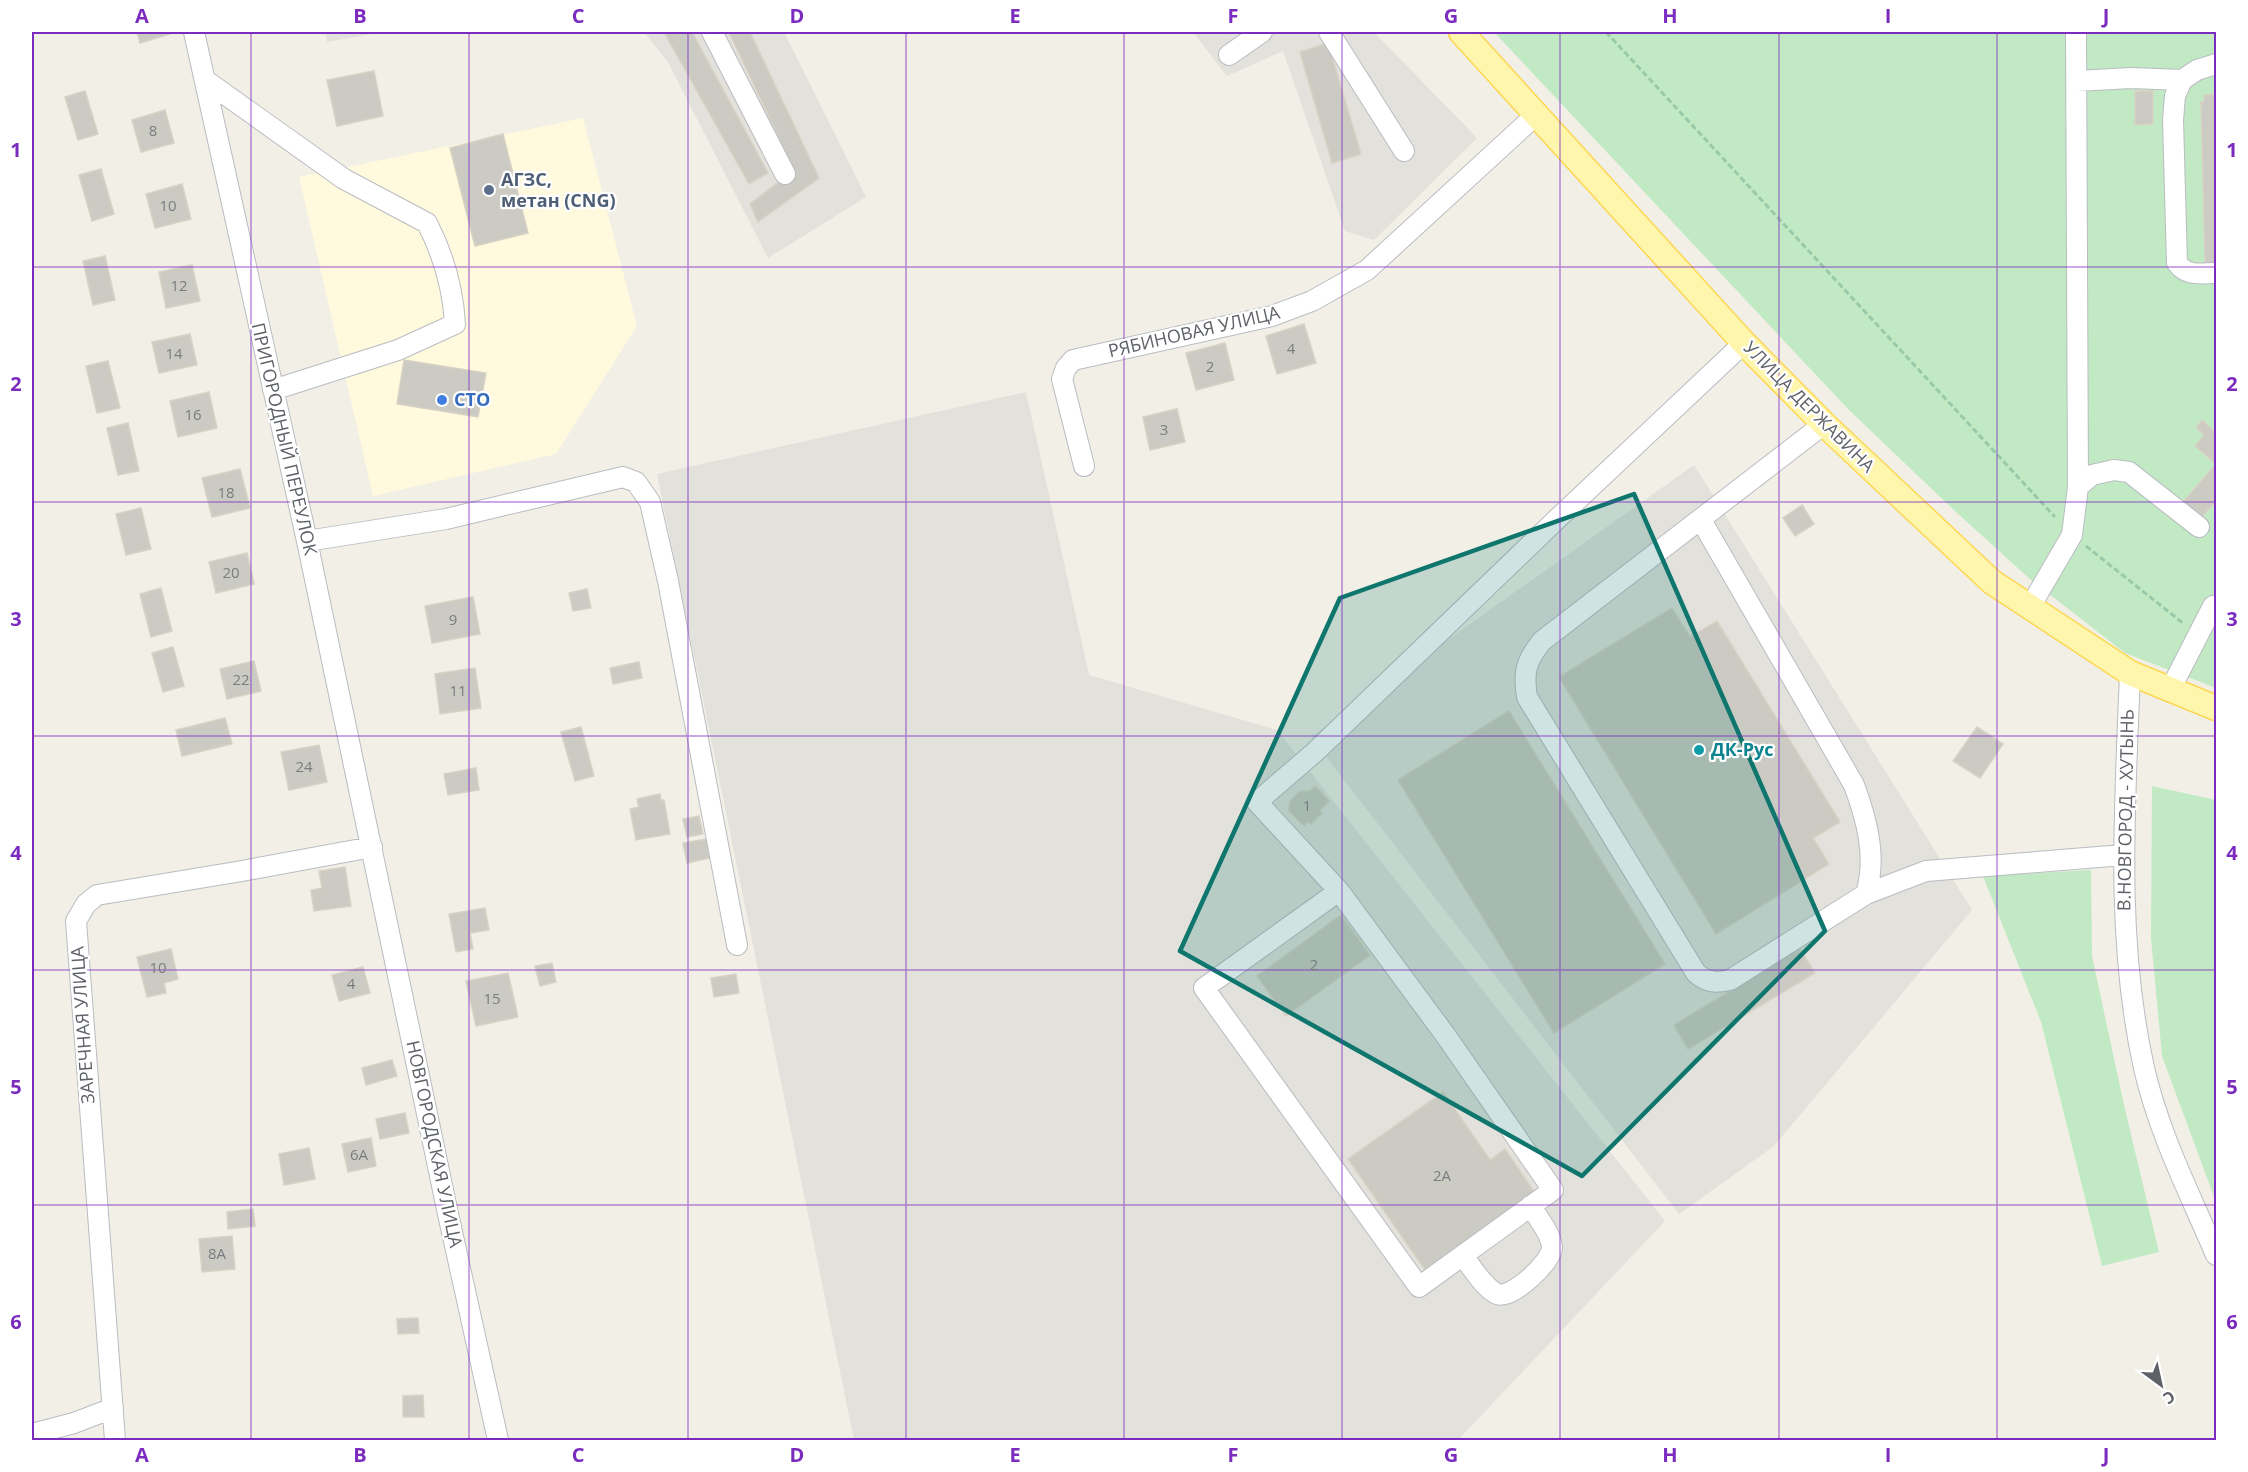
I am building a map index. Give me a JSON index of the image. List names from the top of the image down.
{
  "streets": {
    "main road": ["УЛИЦА ДЕРЖАВИНА"],
    "street": [
      "РЯБИНОВАЯ УЛИЦА",
      "ПРИГОРОДНЫЙ ПЕРЕУЛОК",
      "В.НОВГОРОД - ХУТЫНЬ",
      "ЗАРЕЧНАЯ УЛИЦА",
      "НОВГОРОДСКАЯ УЛИЦА"
    ]
  },
  "crossings": [
    ["РЯБИНОВАЯ УЛИЦА", "УЛИЦА ДЕРЖАВИНА"],
    ["УЛИЦА ДЕРЖАВИНА", "В.НОВГОРОД - ХУТЫНЬ"],
    ["ПРИГОРОДНЫЙ ПЕРЕУЛОК", "ЗАРЕЧНАЯ УЛИЦА"],
    ["ПРИГОРОДНЫЙ ПЕРЕУЛОК", "НОВГОРОДСКАЯ УЛИЦА"],
    ["ЗАРЕЧНАЯ УЛИЦА", "НОВГОРОДСКАЯ УЛИЦА"]
  ],
  "places": ["АГЗС, метан (CNG)", "СТО", "ДК-Рус"],
  "house_numbers": [
    "8",
    "10",
    "12",
    "4",
    "14",
    "2",
    "16",
    "3",
    "18",
    "20",
    "9",
    "22",
    "11",
    "24",
    "1",
    "2",
    "10",
    "4",
    "15",
    "6А",
    "2А",
    "8А"
  ],
  "north": "bottom right",
  "grid": {
    "columns": [
      "A",
      "B",
      "C",
      "D",
      "E",
      "F",
      "G",
      "H",
      "I",
      "J"
    ],
    "rows": [
      "1",
      "2",
      "3",
      "4",
      "5",
      "6"
    ]
  }
}
